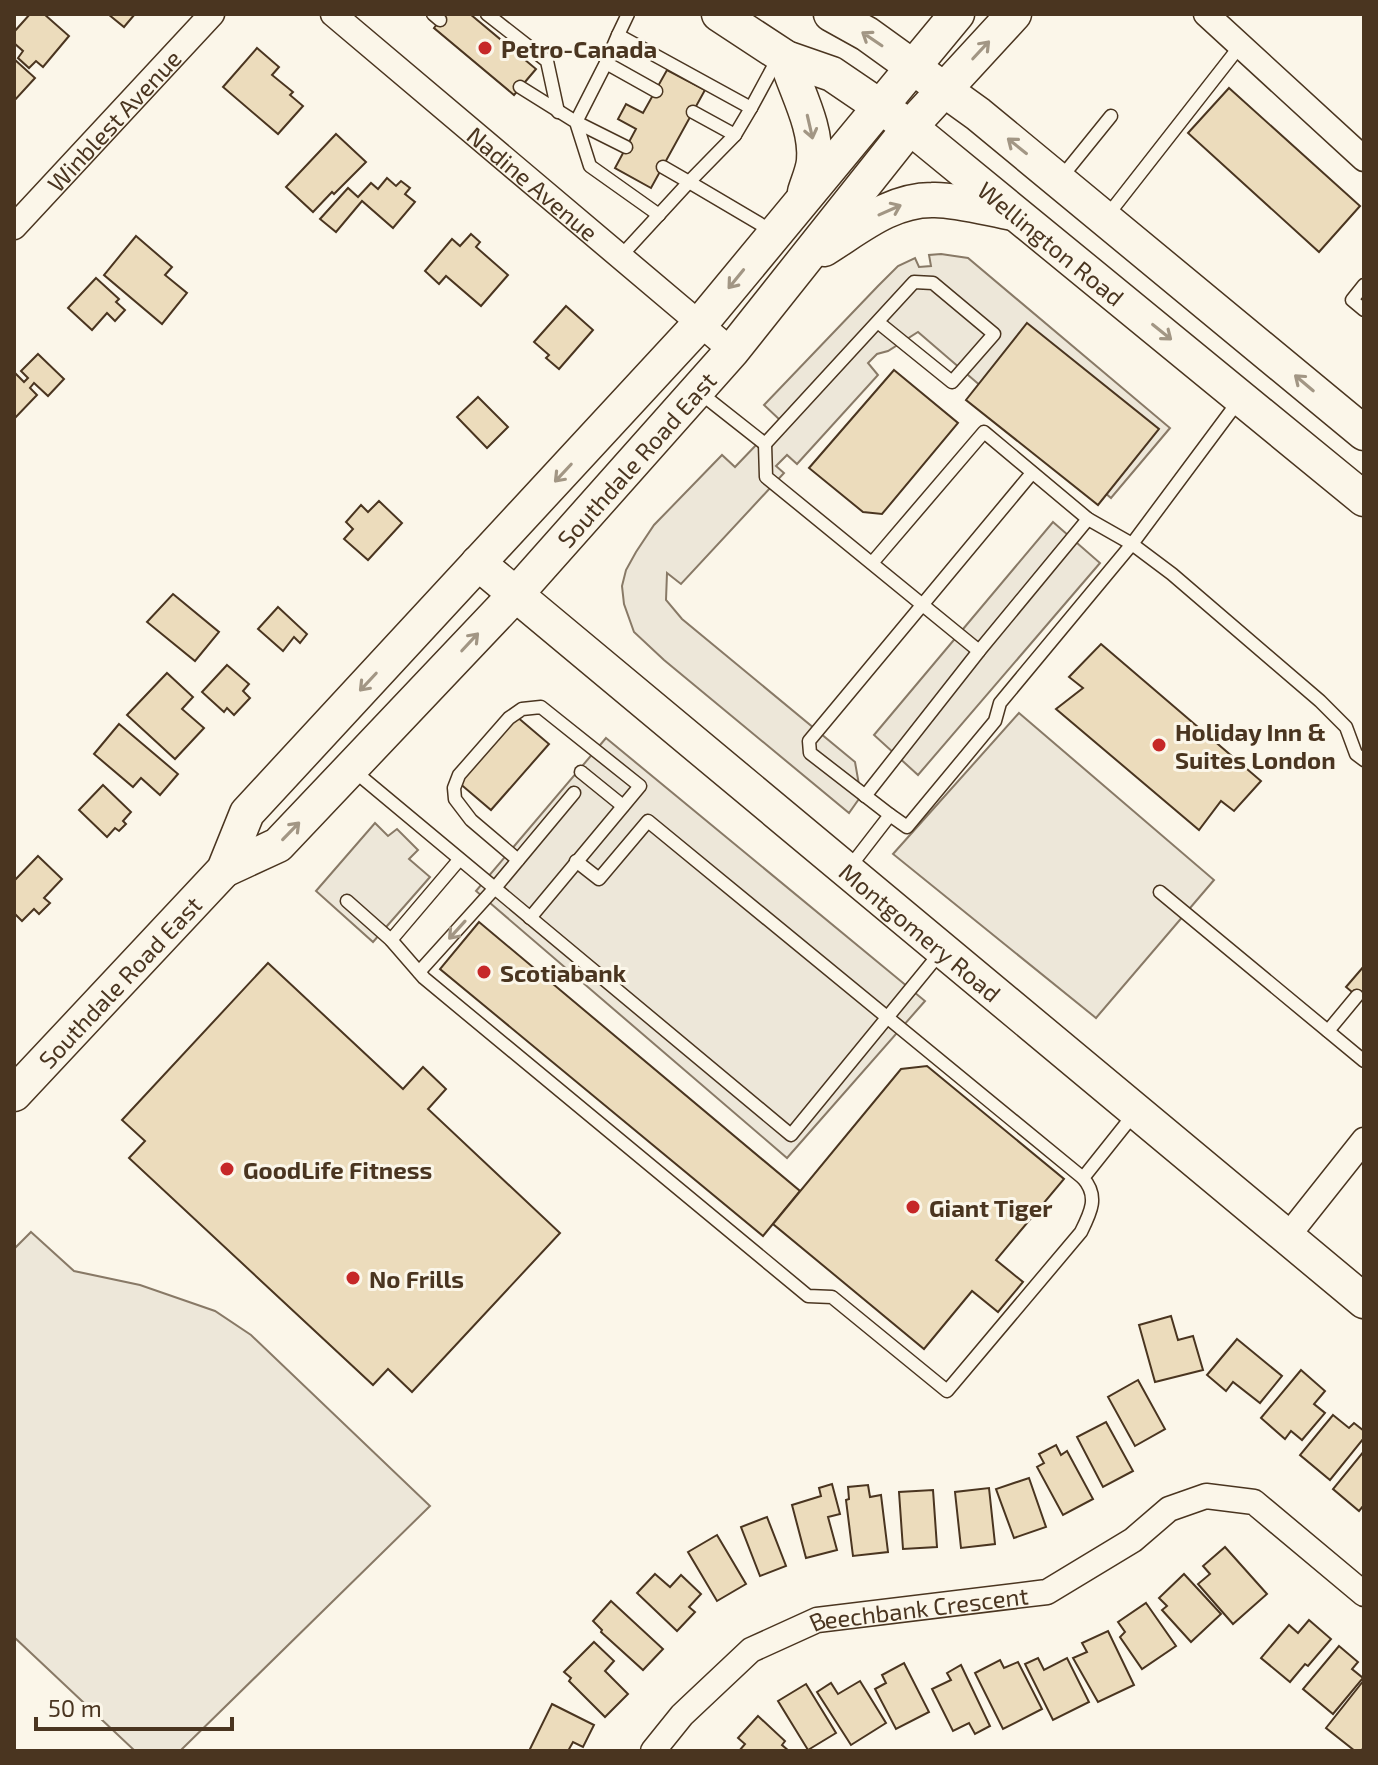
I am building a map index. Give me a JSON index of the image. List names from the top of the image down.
{
  "streets": {
    "main road": ["Wellington Road", "Southdale Road East", "Montgomery Road"],
    "street": ["Winblest Avenue", "Nadine Avenue", "Beechbank Crescent"]
  },
  "crossings": [
    ["Nadine Avenue", "Southdale Road East"],
    ["Wellington Road", "Southdale Road East"],
    ["Southdale Road East", "Montgomery Road"]
  ],
  "places": [
    "Petro-Canada",
    "Holiday Inn & Suites London",
    "Scotiabank",
    "GoodLife Fitness",
    "Giant Tiger",
    "No Frills"
  ],
  "scale_bar": "50 m"
}
